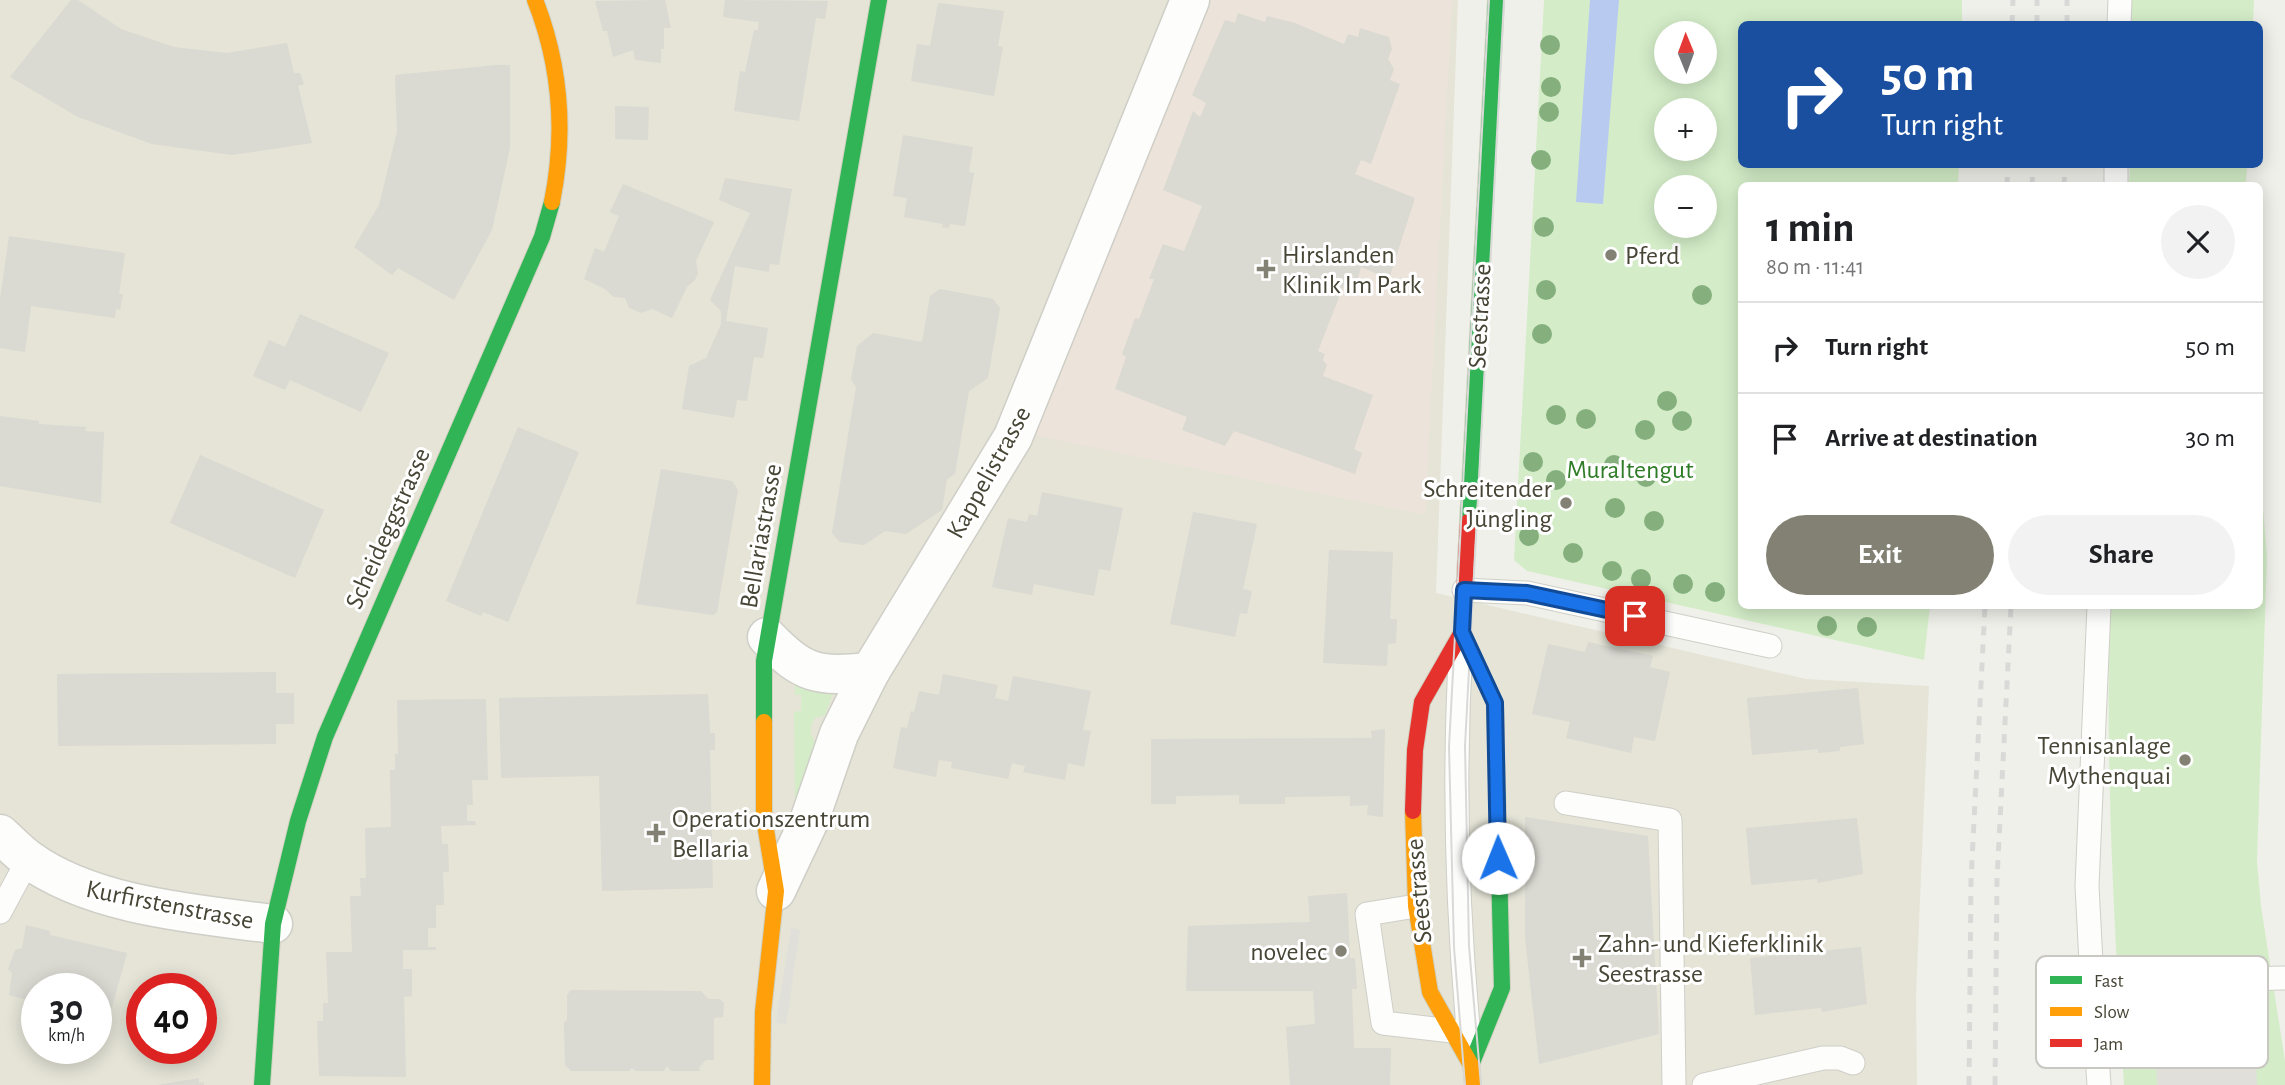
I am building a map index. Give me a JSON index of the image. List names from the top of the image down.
{
  "streets": {
    "street": [
      "Seestrasse",
      "Kappelistrasse",
      "Scheideggstrasse",
      "Bellariastrasse",
      "Kurfirstenstrasse"
    ]
  },
  "crossings": [
    ["Kappelistrasse", "Bellariastrasse"],
    ["Scheideggstrasse", "Kurfirstenstrasse"]
  ],
  "parks": ["Muraltengut"],
  "places": {
    "other": [
      "Pferd",
      "Schreitender Jüngling",
      "Tennisanlage Mythenquai",
      "novelec"
    ],
    "health": ["Hirslanden Klinik Im Park", "Operationszentrum Bellaria", "Zahn- und Kieferklinik Seestrasse"]
  },
  "legend": ["Fast", "Slow", "Jam"],
  "north": "top",
  "page": {
    "map_buttons": ["+", "−"],
    "turn": ["50 m", "Turn right"],
    "heading": ["1 min", "80 m · 11:41"],
    "list": [
      {
        "name": "Turn right",
        "value": "50 m"
      },
      {
        "name": "Arrive at destination",
        "value": "30 m"
      }
    ],
    "buttons": ["Exit", "Share"],
    "speed": "30 km/h",
    "limit": "40"
  }
}
